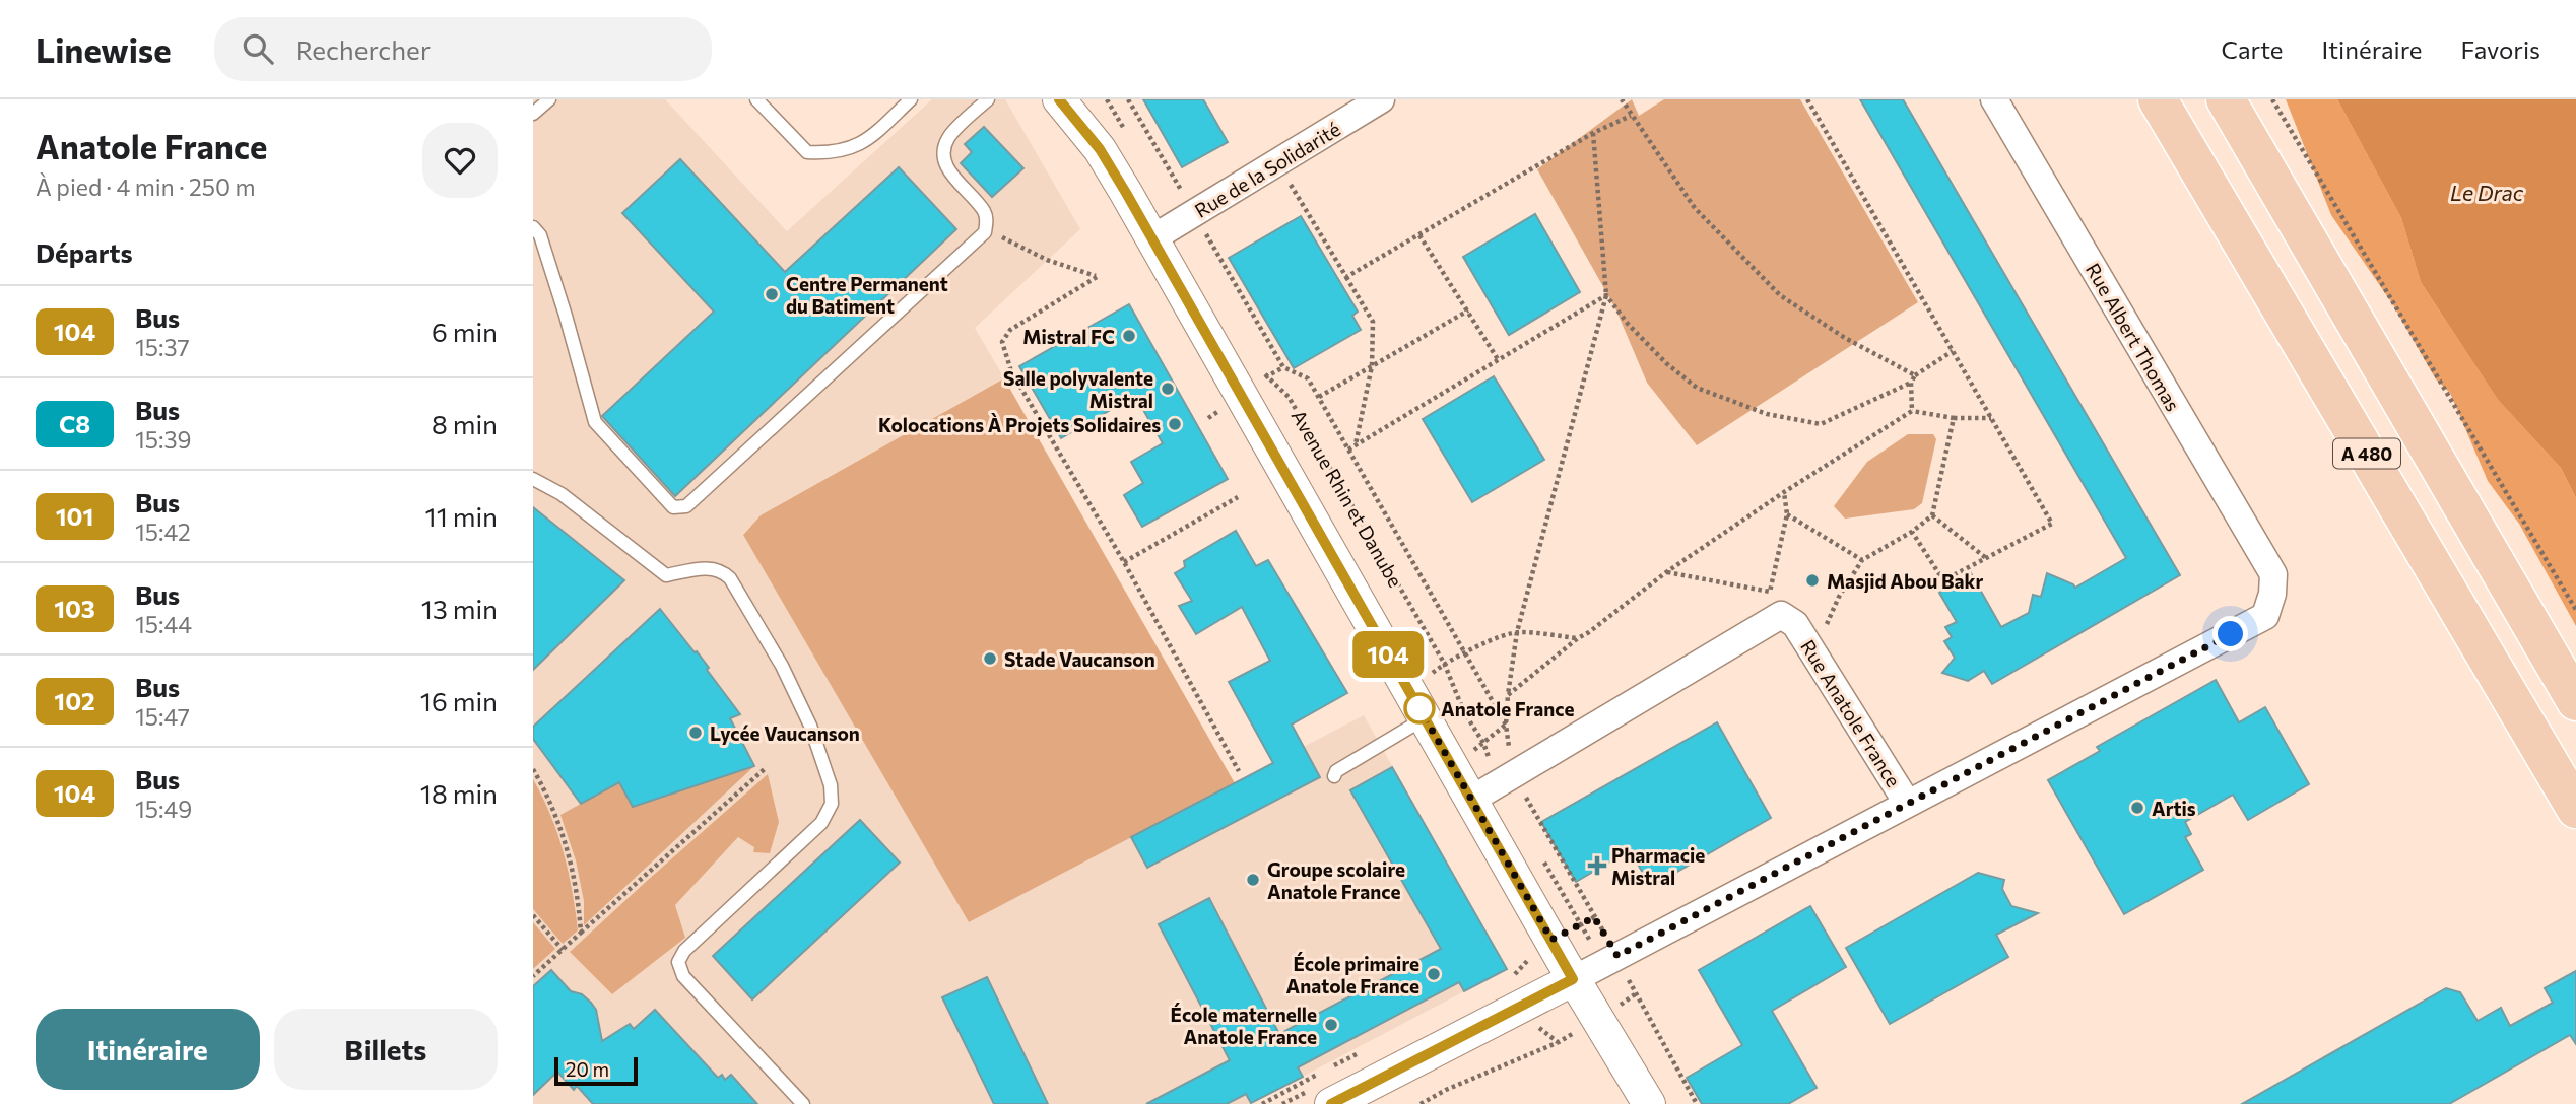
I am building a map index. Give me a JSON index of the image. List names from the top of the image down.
{
  "streets": {
    "highway": ["A 480"],
    "street": ["Rue de la Solidarité", "Rue Albert Thomas", "Rue Anatole France"],
    "path": ["Avenue Rhin et Danube"]
  },
  "crossings": [
    ["Rue Albert Thomas", "Rue Anatole France"],
    ["Avenue Rhin et Danube", "Rue Anatole France"]
  ],
  "water": ["Le Drac"],
  "places": {
    "other": [
      "Centre Permanent du Batiment",
      "Mistral FC",
      "Salle polyvalente Mistral",
      "Kolocations À Projets Solidaires",
      "Masjid Abou Bakr",
      "Stade Vaucanson",
      "Anatole France",
      "Lycée Vaucanson",
      "Artis",
      "Groupe scolaire Anatole France",
      "École primaire Anatole France",
      "École maternelle Anatole France"
    ],
    "health": ["Pharmacie Mistral"]
  },
  "lines": ["bus line 104"],
  "scale_bar": "20 m",
  "page": {
    "header": "Linewise",
    "search": "Rechercher",
    "nav": ["Carte", "Itinéraire", "Favoris"],
    "heading": [
      ["Anatole France", "À pied · 4 min · 250 m"],
      "Départs"
    ],
    "on_map": "104",
    "list": [
      {
        "mark": "104",
        "name": "Bus",
        "note": "15:37",
        "value": "6 min"
      },
      {
        "mark": "C8",
        "name": "Bus",
        "note": "15:39",
        "value": "8 min"
      },
      {
        "mark": "101",
        "name": "Bus",
        "note": "15:42",
        "value": "11 min"
      },
      {
        "mark": "103",
        "name": "Bus",
        "note": "15:44",
        "value": "13 min"
      },
      {
        "mark": "102",
        "name": "Bus",
        "note": "15:47",
        "value": "16 min"
      },
      {
        "mark": "104",
        "name": "Bus",
        "note": "15:49",
        "value": "18 min"
      }
    ],
    "buttons": ["Itinéraire", "Billets"],
    "scale": "20 m"
  }
}
